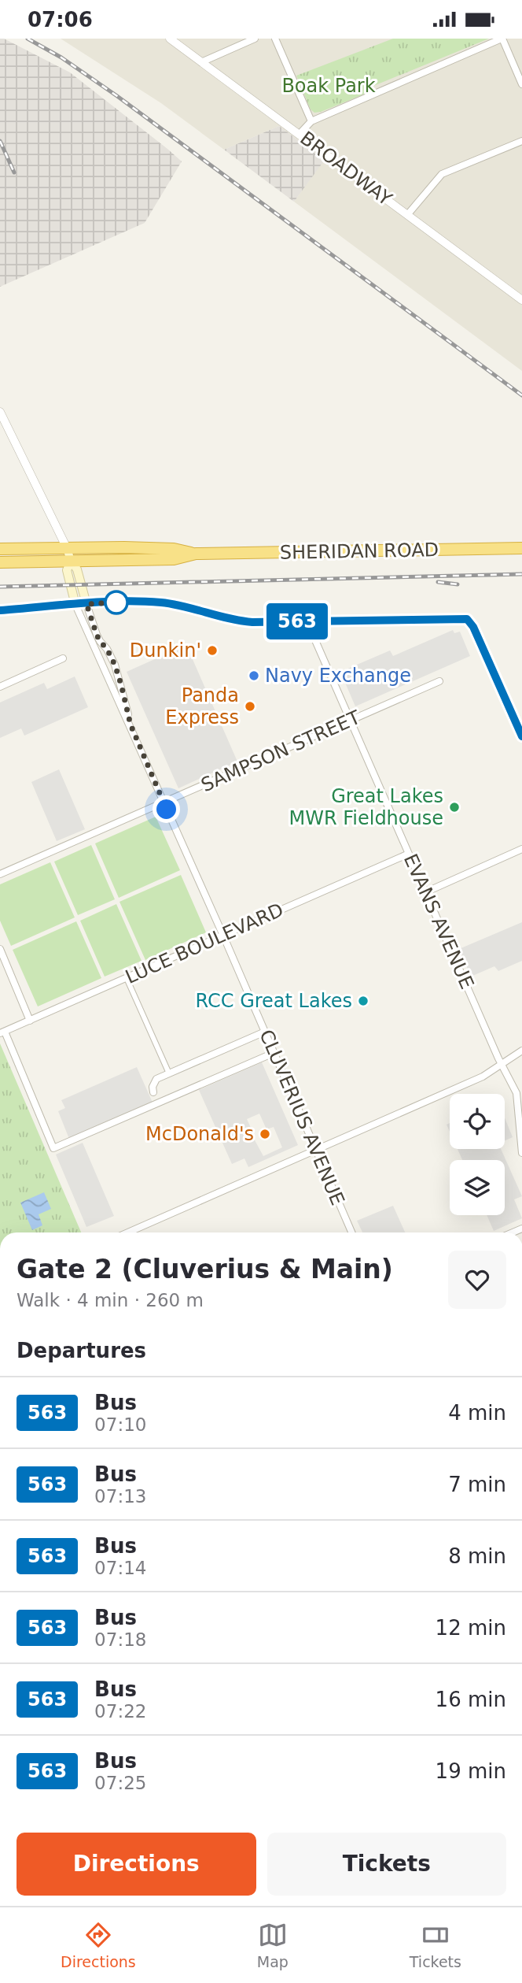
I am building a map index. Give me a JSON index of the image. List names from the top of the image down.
{
  "streets": {
    "highway": ["SHERIDAN ROAD"],
    "street": [
      "BROADWAY",
      "SAMPSON STREET",
      "EVANS AVENUE",
      "LUCE BOULEVARD",
      "CLUVERIUS AVENUE"
    ]
  },
  "crossings": [
    ["SAMPSON STREET", "EVANS AVENUE"],
    ["SAMPSON STREET", "CLUVERIUS AVENUE"],
    ["EVANS AVENUE", "LUCE BOULEVARD"],
    ["LUCE BOULEVARD", "CLUVERIUS AVENUE"]
  ],
  "parks": ["Boak Park"],
  "places": [
    "Dunkin'",
    "Navy Exchange",
    "Panda Express",
    "Great Lakes MWR Fieldhouse",
    "RCC Great Lakes",
    "McDonald's"
  ],
  "lines": ["bus line 563"],
  "page": {
    "status": "07:06",
    "on_map": "563",
    "heading": [
      ["Gate 2 (Cluverius & Main)", "Walk · 4 min · 260 m"],
      "Departures"
    ],
    "list": [
      {
        "mark": "563",
        "name": "Bus",
        "note": "07:10",
        "value": "4 min"
      },
      {
        "mark": "563",
        "name": "Bus",
        "note": "07:13",
        "value": "7 min"
      },
      {
        "mark": "563",
        "name": "Bus",
        "note": "07:14",
        "value": "8 min"
      },
      {
        "mark": "563",
        "name": "Bus",
        "note": "07:18",
        "value": "12 min"
      },
      {
        "mark": "563",
        "name": "Bus",
        "note": "07:22",
        "value": "16 min"
      },
      {
        "mark": "563",
        "name": "Bus",
        "note": "07:25",
        "value": "19 min"
      }
    ],
    "buttons": ["Directions", "Tickets"],
    "tabs": ["Directions", "Map", "Tickets"]
  }
}
